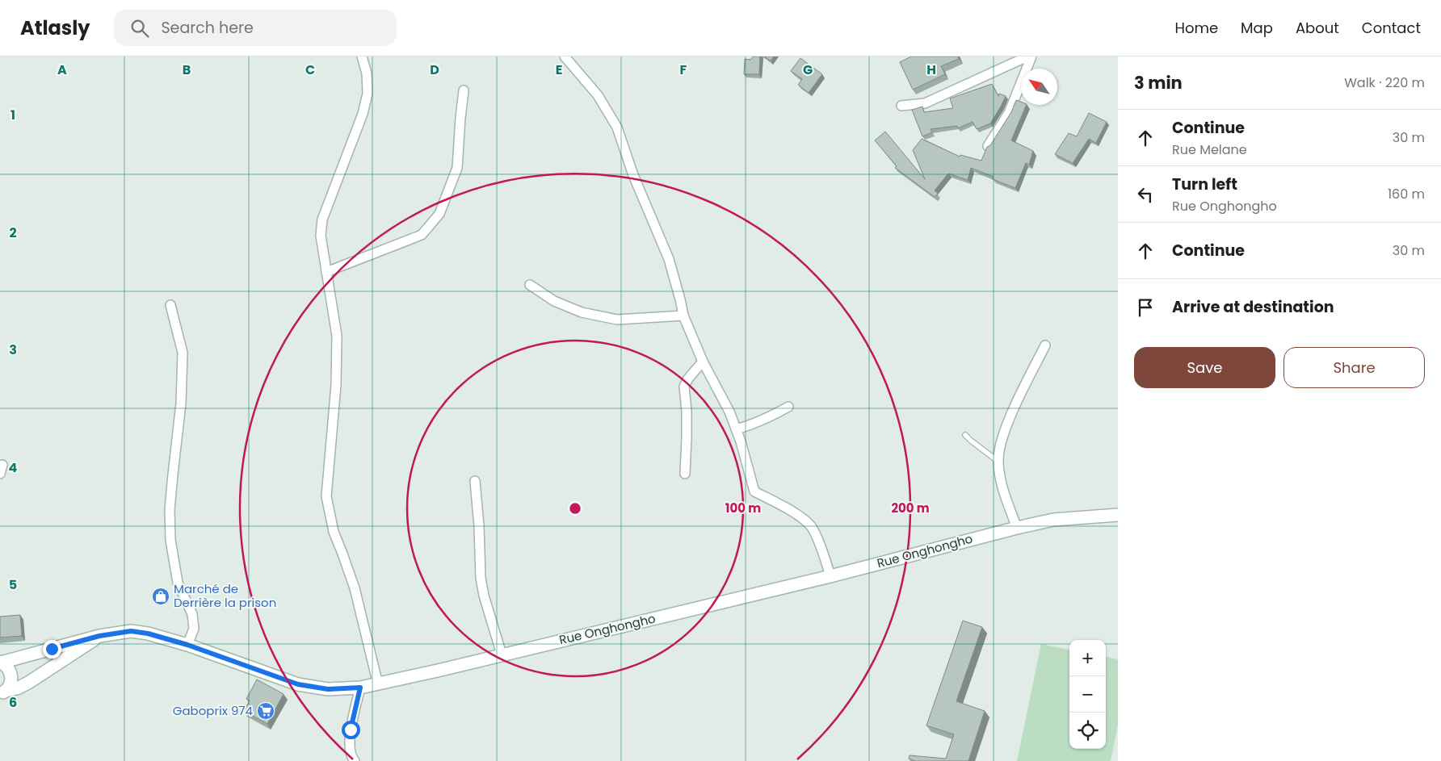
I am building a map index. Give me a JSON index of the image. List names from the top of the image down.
{
  "streets": {
    "main road": ["Rue Onghongho"]
  },
  "places": {
    "shop": ["Marché de Derrière la prison"],
    "supermarket": ["Gaboprix 974"]
  },
  "north": "top left",
  "page": {
    "header": "Atlasly",
    "search": "Search here",
    "nav": [
      "Home",
      "Map",
      "About",
      "Contact"
    ],
    "heading": ["3 min", "Walk · 220 m"],
    "list": [
      ["Continue", "Rue Melane", "30 m"],
      ["Turn left", "Rue Onghongho", "160 m"],
      ["Continue", "30 m"],
      "Arrive at destination"
    ],
    "buttons": ["Save", "Share"],
    "map_buttons": ["+", "−"]
  },
  "grid": {
    "columns": [
      "A",
      "B",
      "C",
      "D",
      "E",
      "F",
      "G",
      "H"
    ],
    "rows": [
      "1",
      "2",
      "3",
      "4",
      "5",
      "6"
    ]
  },
  "rings": ["100 m", "200 m"]
}
